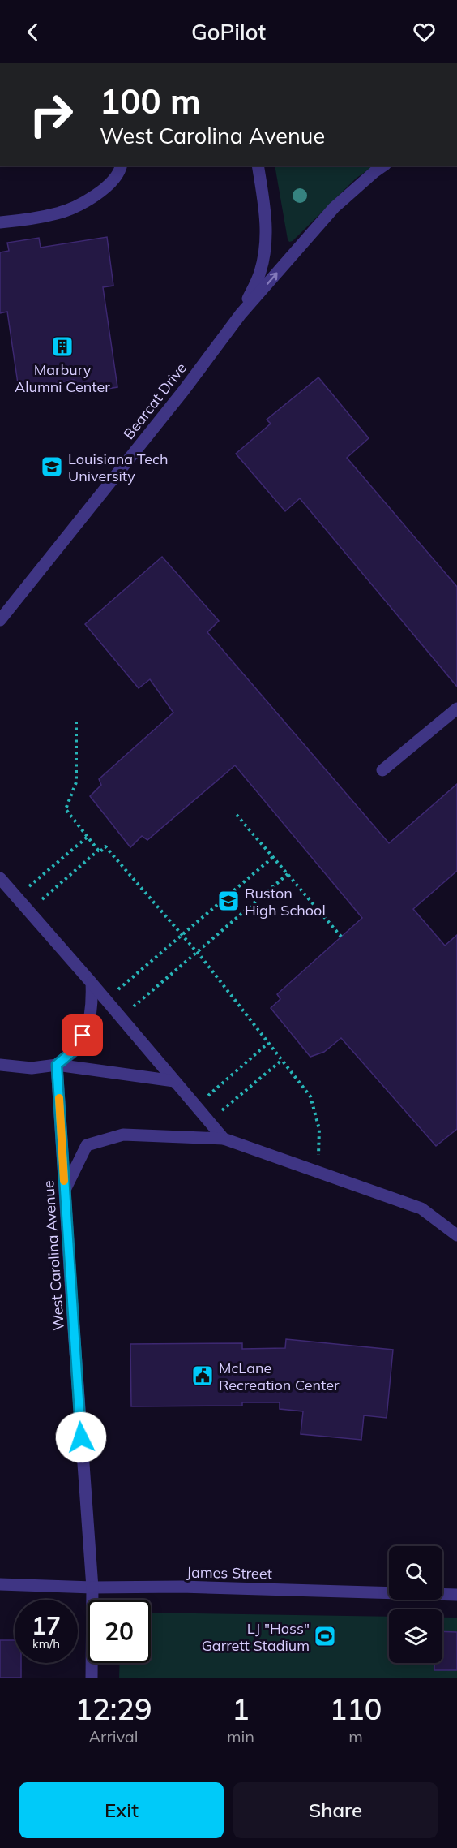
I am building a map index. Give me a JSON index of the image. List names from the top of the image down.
{
  "streets": {
    "street": ["Bearcat Drive", "West Carolina Avenue", "James Street"]
  },
  "crossings": [
    ["West Carolina Avenue", "James Street"]
  ],
  "places": {
    "building": ["Marbury Alumni Center"],
    "school or university": ["Louisiana Tech University", "Ruston High School"],
    "public building": ["McLane Recreation Center"],
    "sports": ["LJ \"Hoss\" Garrett Stadium"]
  },
  "page": {
    "header": "GoPilot",
    "turn": ["100 m", "West Carolina Avenue"],
    "speed": "17 km/h",
    "limit": "20",
    "eta": [
      "12:29",
      "Arrival",
      "1",
      "min",
      "110",
      "m"
    ],
    "buttons": ["Exit", "Share"]
  }
}
